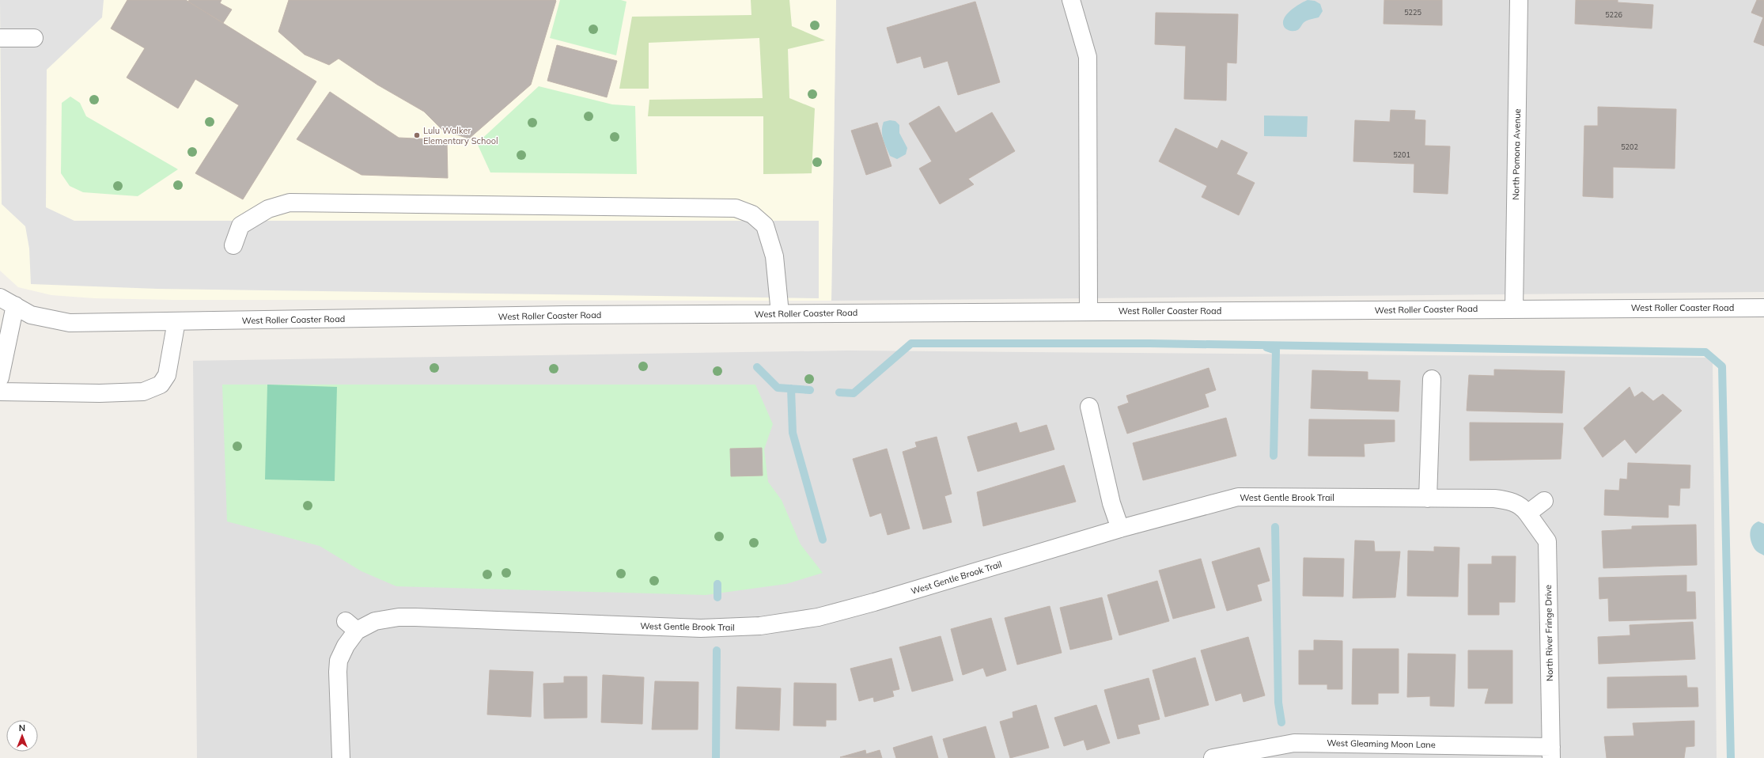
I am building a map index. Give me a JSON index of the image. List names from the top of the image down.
{
  "streets": {
    "street": [
      "North Pomona Avenue",
      "West Roller Coaster Road",
      "West Gentle Brook Trail",
      "North River Fringe Drive",
      "West Gleaming Moon Lane"
    ]
  },
  "crossings": [
    ["North Pomona Avenue", "West Roller Coaster Road"],
    ["West Gentle Brook Trail", "North River Fringe Drive"],
    ["North River Fringe Drive", "West Gleaming Moon Lane"]
  ],
  "places": ["Lulu Walker Elementary School"],
  "house_numbers": [
    "5225",
    "5226",
    "5202",
    "5201"
  ],
  "north": "top"
}
